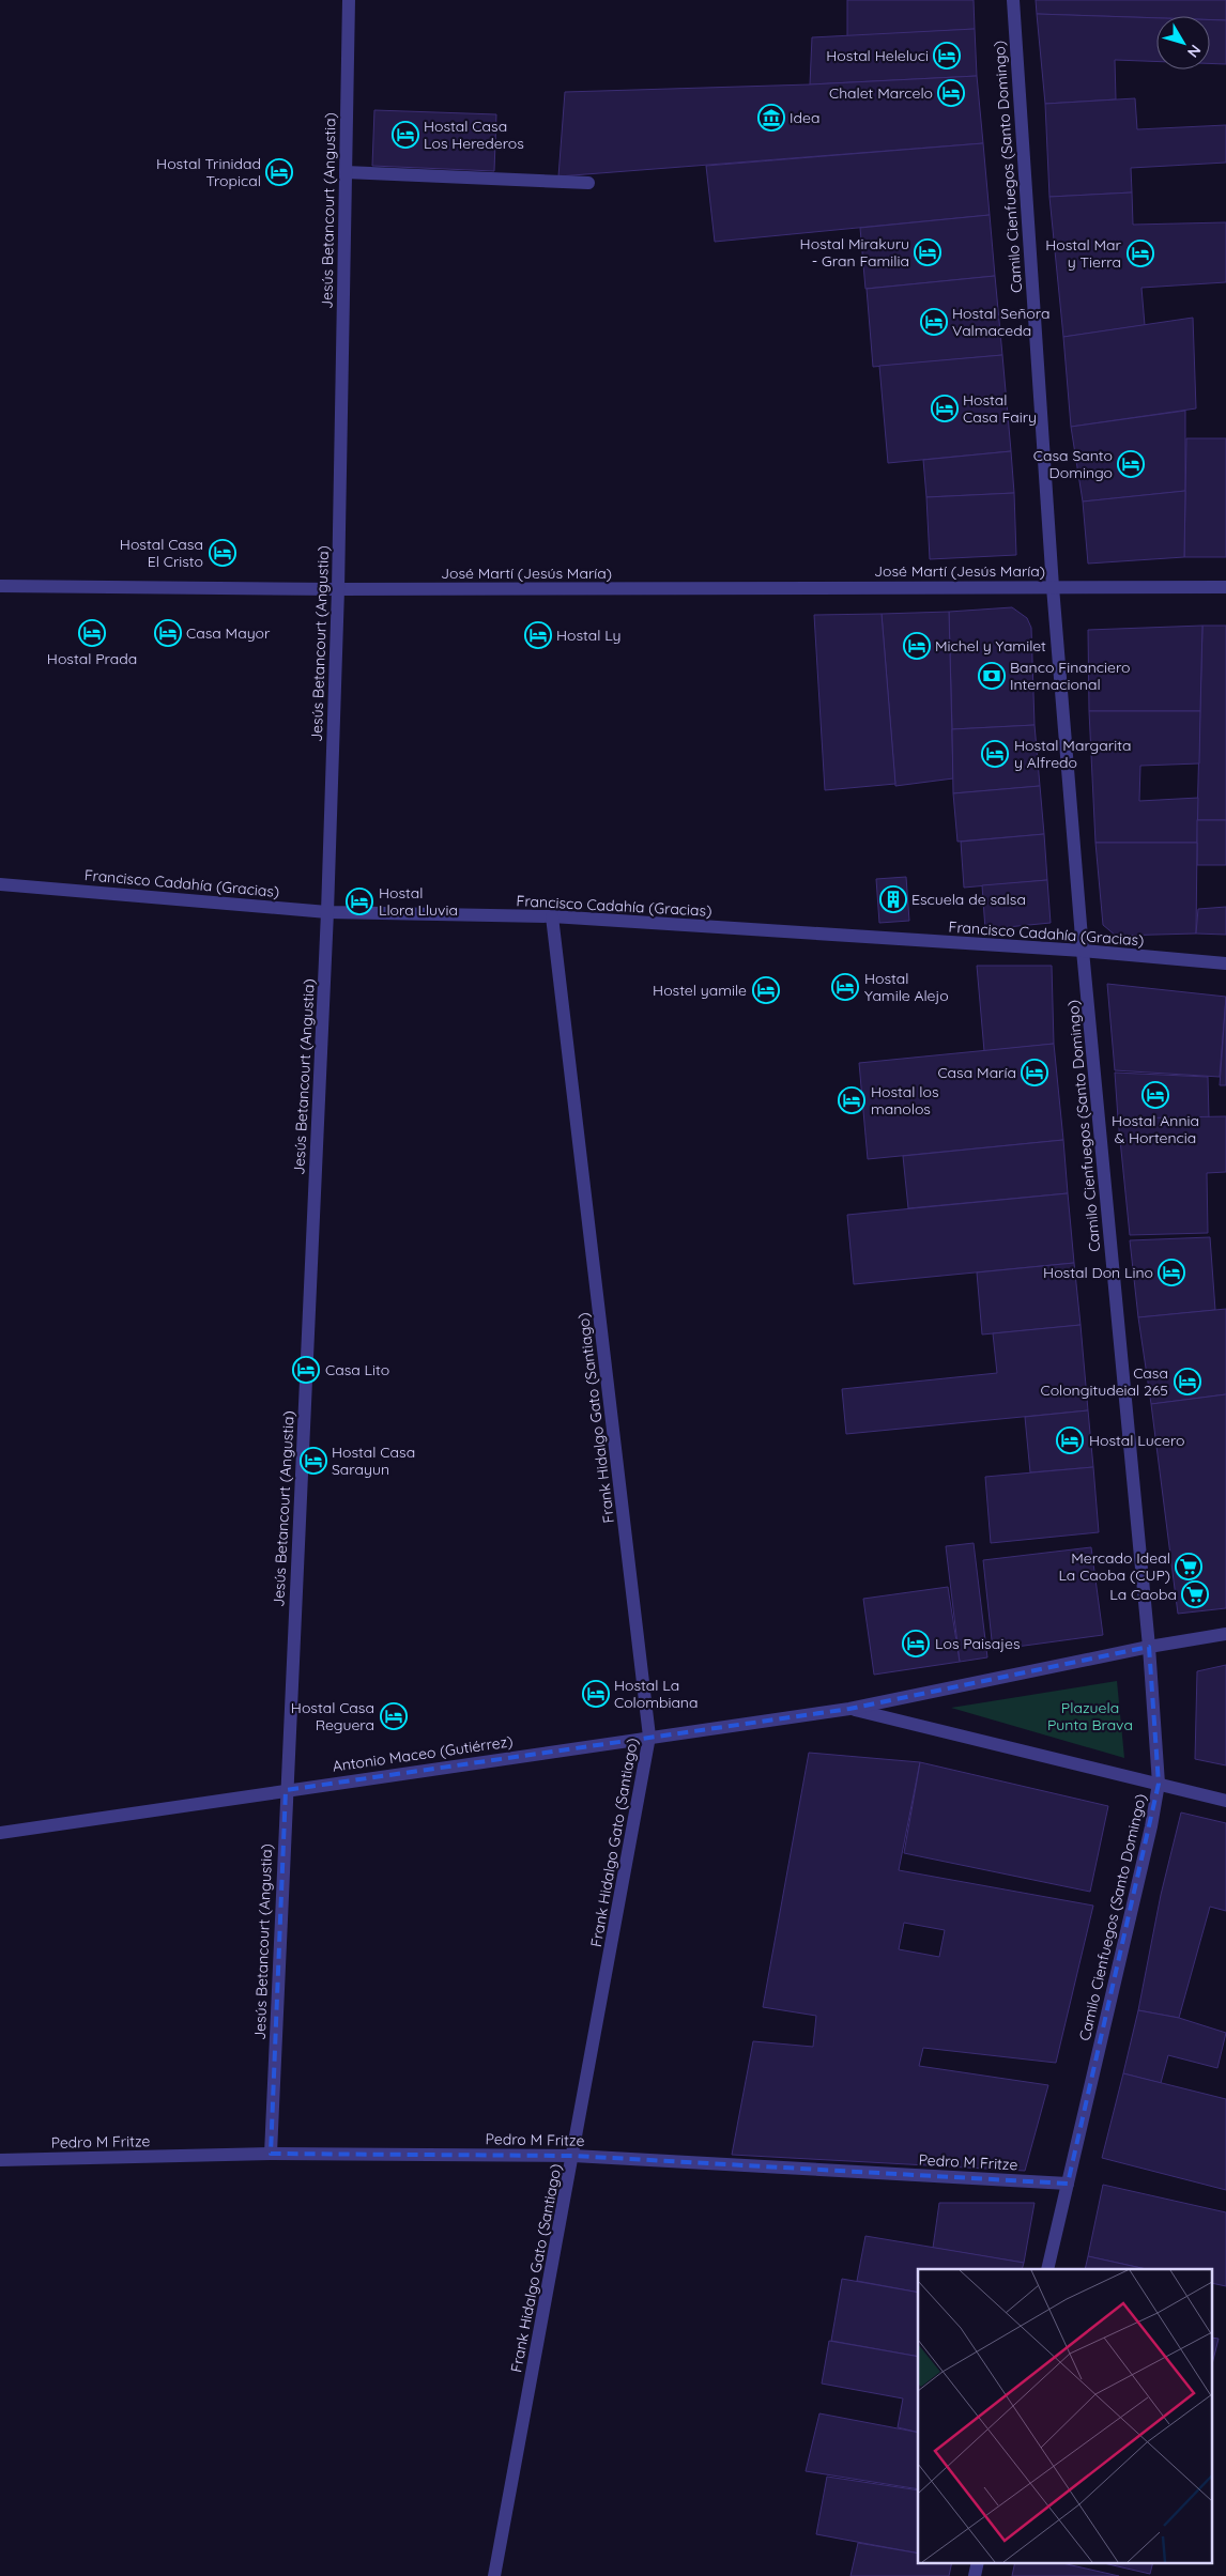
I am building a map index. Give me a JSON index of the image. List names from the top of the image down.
{
  "streets": {
    "street": [
      "Camilo Cienfuegos (Santo Domingo)",
      "Jesús Betancourt (Angustia)",
      "José Martí (Jesús María)",
      "Francisco Cadahía (Gracias)",
      "Frank Hidalgo Gato (Santiago)",
      "Antonio Maceo (Gutiérrez)",
      "Pedro M Fritze"
    ]
  },
  "crossings": [
    ["Camilo Cienfuegos (Santo Domingo)", "José Martí (Jesús María)"],
    ["Camilo Cienfuegos (Santo Domingo)", "Francisco Cadahía (Gracias)"],
    ["Camilo Cienfuegos (Santo Domingo)", "Antonio Maceo (Gutiérrez)"],
    ["Camilo Cienfuegos (Santo Domingo)", "Pedro M Fritze"],
    ["Jesús Betancourt (Angustia)", "José Martí (Jesús María)"],
    ["Jesús Betancourt (Angustia)", "Francisco Cadahía (Gracias)"],
    ["Jesús Betancourt (Angustia)", "Antonio Maceo (Gutiérrez)"],
    ["Jesús Betancourt (Angustia)", "Pedro M Fritze"],
    ["Francisco Cadahía (Gracias)", "Frank Hidalgo Gato (Santiago)"],
    ["Frank Hidalgo Gato (Santiago)", "Antonio Maceo (Gutiérrez)"],
    ["Frank Hidalgo Gato (Santiago)", "Pedro M Fritze"]
  ],
  "parks": ["Plazuela Punta Brava"],
  "places": {
    "hotel": [
      "Hostal Heleluci",
      "Chalet Marcelo",
      "Hostal Casa Los Herederos",
      "Hostal Trinidad Tropical",
      "Hostal Mirakuru - Gran Familia",
      "Hostal Mar y Tierra",
      "Hostal Señora Valmaceda",
      "Hostal Casa Fairy",
      "Casa Santo Domingo",
      "Hostal Casa El Cristo",
      "Hostal Prada",
      "Casa Mayor",
      "Hostal Ly",
      "Michel y Yamilet",
      "Hostal Margarita y Alfredo",
      "Hostal Llora Lluvia",
      "Hostal Yamile Alejo",
      "Hostel yamile",
      "Casa María",
      "Hostal Annia & Hortencia",
      "Hostal los manolos",
      "Hostal Don Lino",
      "Casa Lito",
      "Casa Colongitudeial 265",
      "Hostal Lucero",
      "Hostal Casa Sarayun",
      "Los Paisajes",
      "Hostal La Colombiana",
      "Hostal Casa Reguera"
    ],
    "museum": ["Idea"],
    "bank": ["Banco Financiero Internacional"],
    "building": ["Escuela de salsa"],
    "supermarket": ["Mercado Ideal La Caoba (CUP)", "La Caoba"]
  },
  "north": "bottom right"
}
